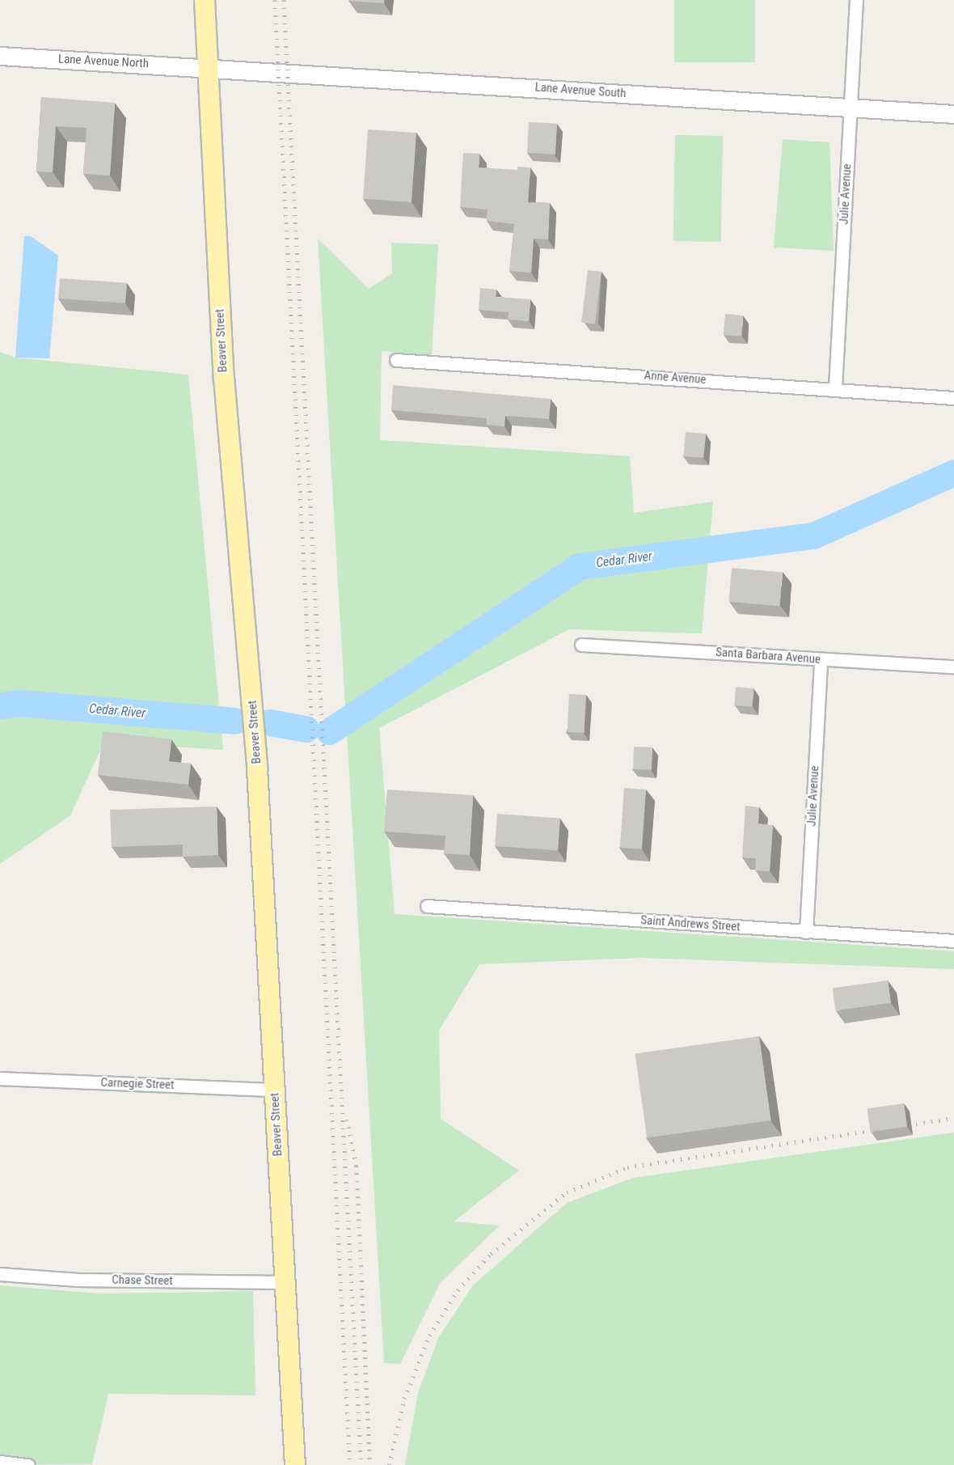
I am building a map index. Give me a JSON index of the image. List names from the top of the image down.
{
  "streets": {
    "main road": ["Lane Avenue North", "Lane Avenue South", "Beaver Street"],
    "street": [
      "Julie Avenue",
      "Anne Avenue",
      "Santa Barbara Avenue",
      "Saint Andrews Street",
      "Carnegie Street",
      "Chase Street"
    ]
  },
  "crossings": [
    ["Lane Avenue North", "Lane Avenue South"],
    ["Lane Avenue North", "Beaver Street"],
    ["Lane Avenue South", "Julie Avenue"],
    ["Lane Avenue South", "Beaver Street"],
    ["Julie Avenue", "Anne Avenue"],
    ["Julie Avenue", "Santa Barbara Avenue"],
    ["Julie Avenue", "Saint Andrews Street"],
    ["Beaver Street", "Carnegie Street"],
    ["Beaver Street", "Chase Street"]
  ],
  "water": ["Cedar River"]
}
